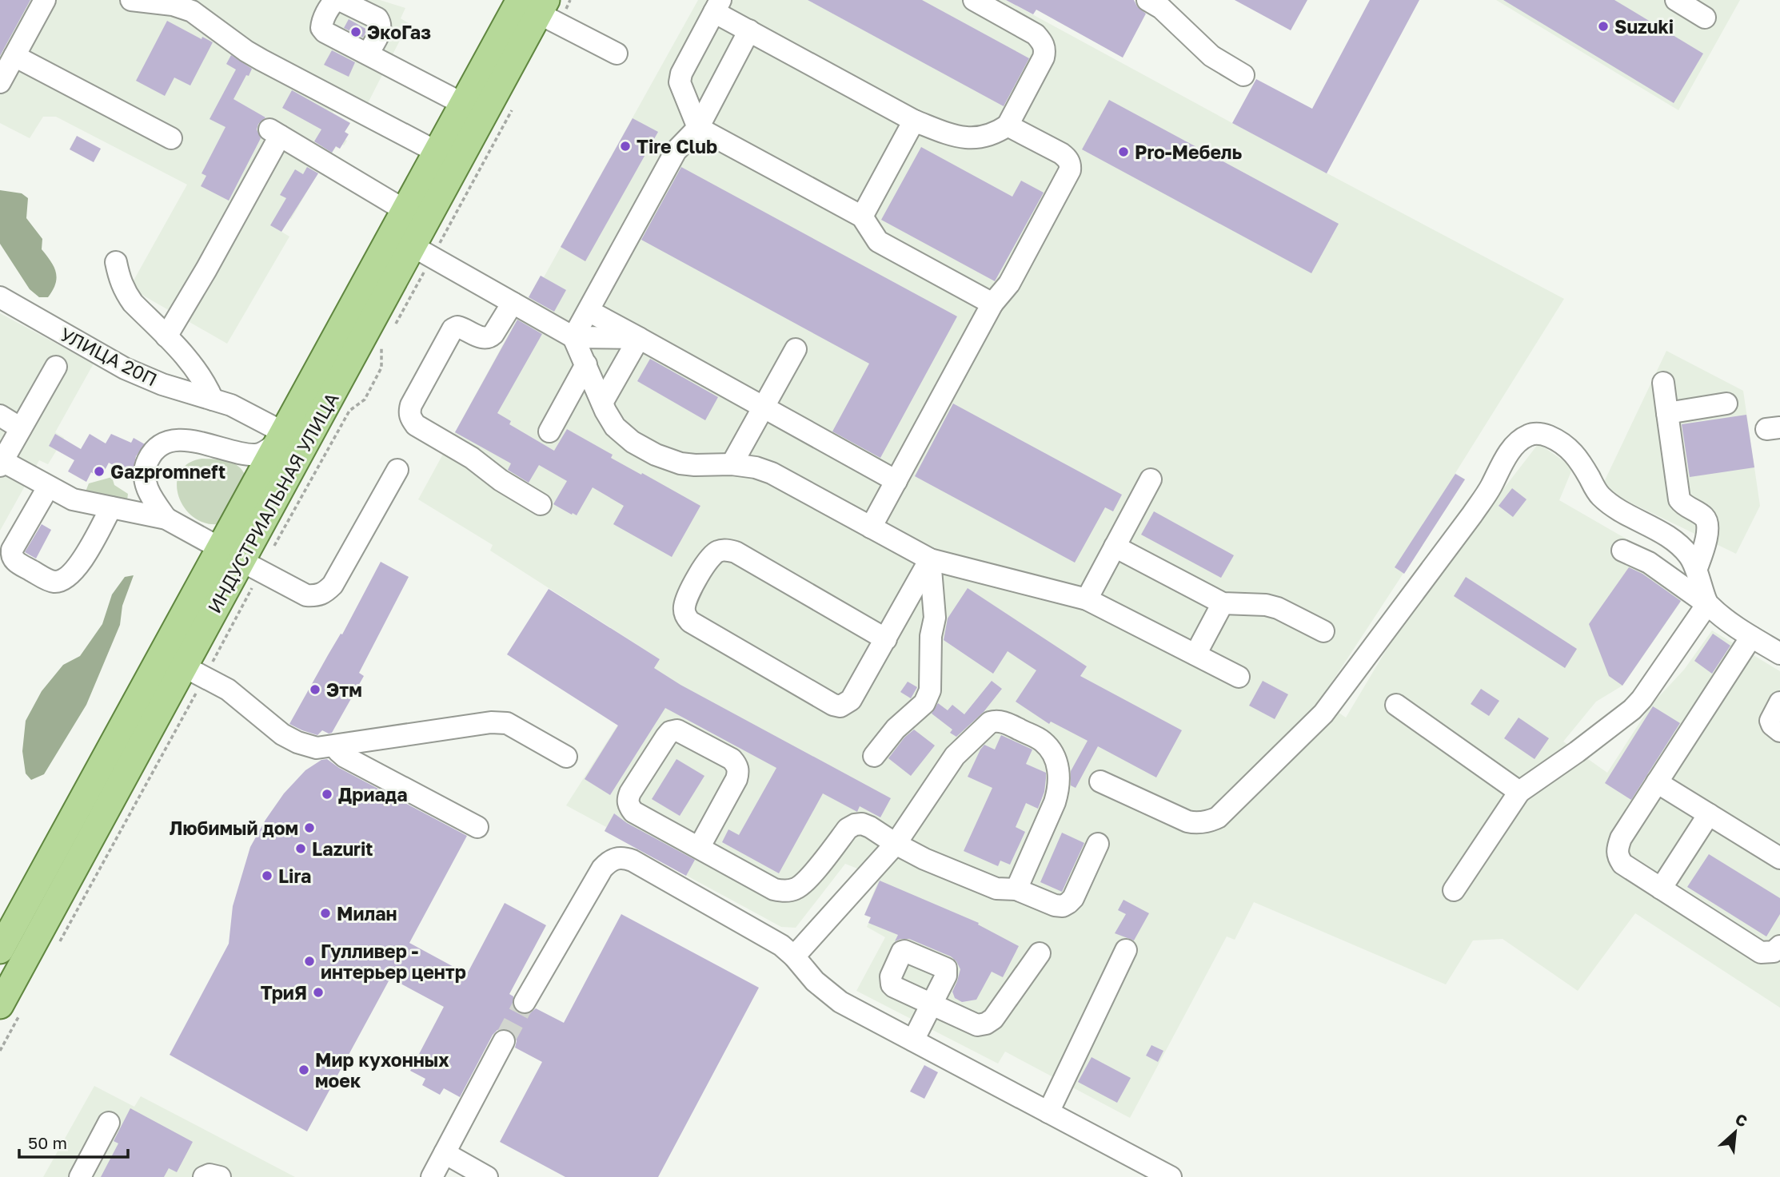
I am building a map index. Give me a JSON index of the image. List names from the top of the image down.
{
  "streets": {
    "main road": ["ИНДУСТРИАЛЬНАЯ УЛИЦА"],
    "street": ["УЛИЦА 20П"]
  },
  "crossings": [
    ["УЛИЦА 20П", "ИНДУСТРИАЛЬНАЯ УЛИЦА"]
  ],
  "places": [
    "Suzuki",
    "ЭкоГаз",
    "Tire Club",
    "Pro-Мебель",
    "Gazpromneft",
    "Этм",
    "Дриада",
    "Любимый дом",
    "Lazurit",
    "Lira",
    "Милан",
    "Гулливер - интерьер центр",
    "ТриЯ",
    "Мир кухонных моек"
  ],
  "scale_bar": "50 m",
  "north": "top right"
}
